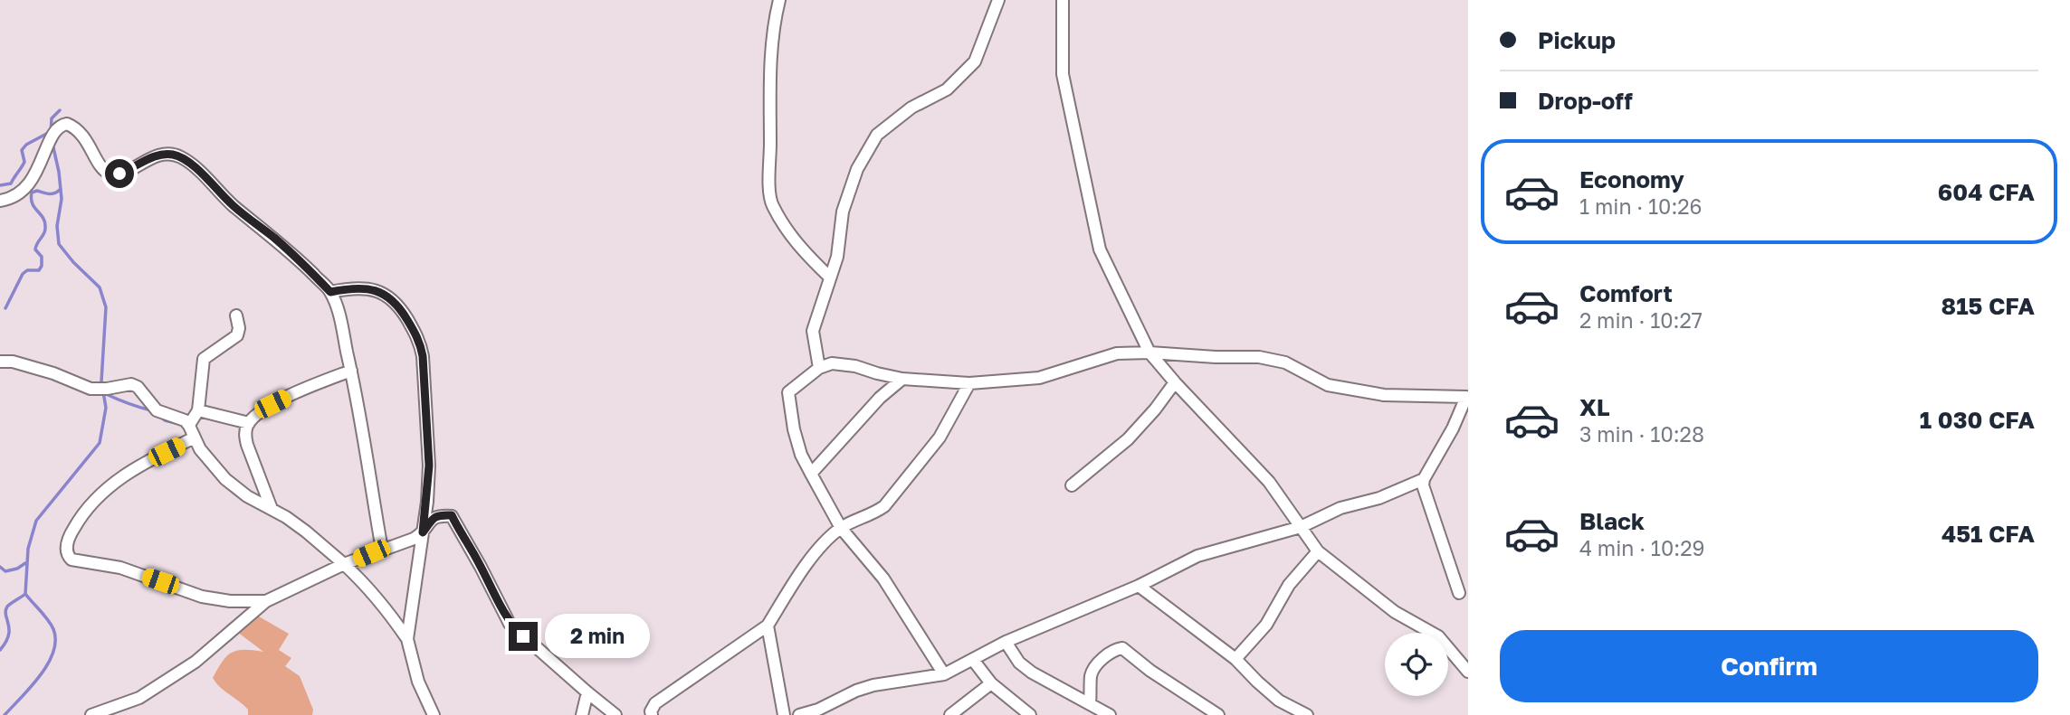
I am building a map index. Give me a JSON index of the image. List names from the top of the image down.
{
  "page": {
    "banner": ["Pickup", "Drop-off"],
    "list": [
      {
        "name": "Economy",
        "note": "1 min · 10:26",
        "value": "604 CFA"
      },
      {
        "name": "Comfort",
        "note": "2 min · 10:27",
        "value": "815 CFA"
      },
      {
        "name": "XL",
        "note": "3 min · 10:28",
        "value": "1 030 CFA"
      },
      {
        "name": "Black",
        "note": "4 min · 10:29",
        "value": "451 CFA"
      }
    ],
    "bubble": "2 min",
    "buttons": "Confirm"
  }
}
